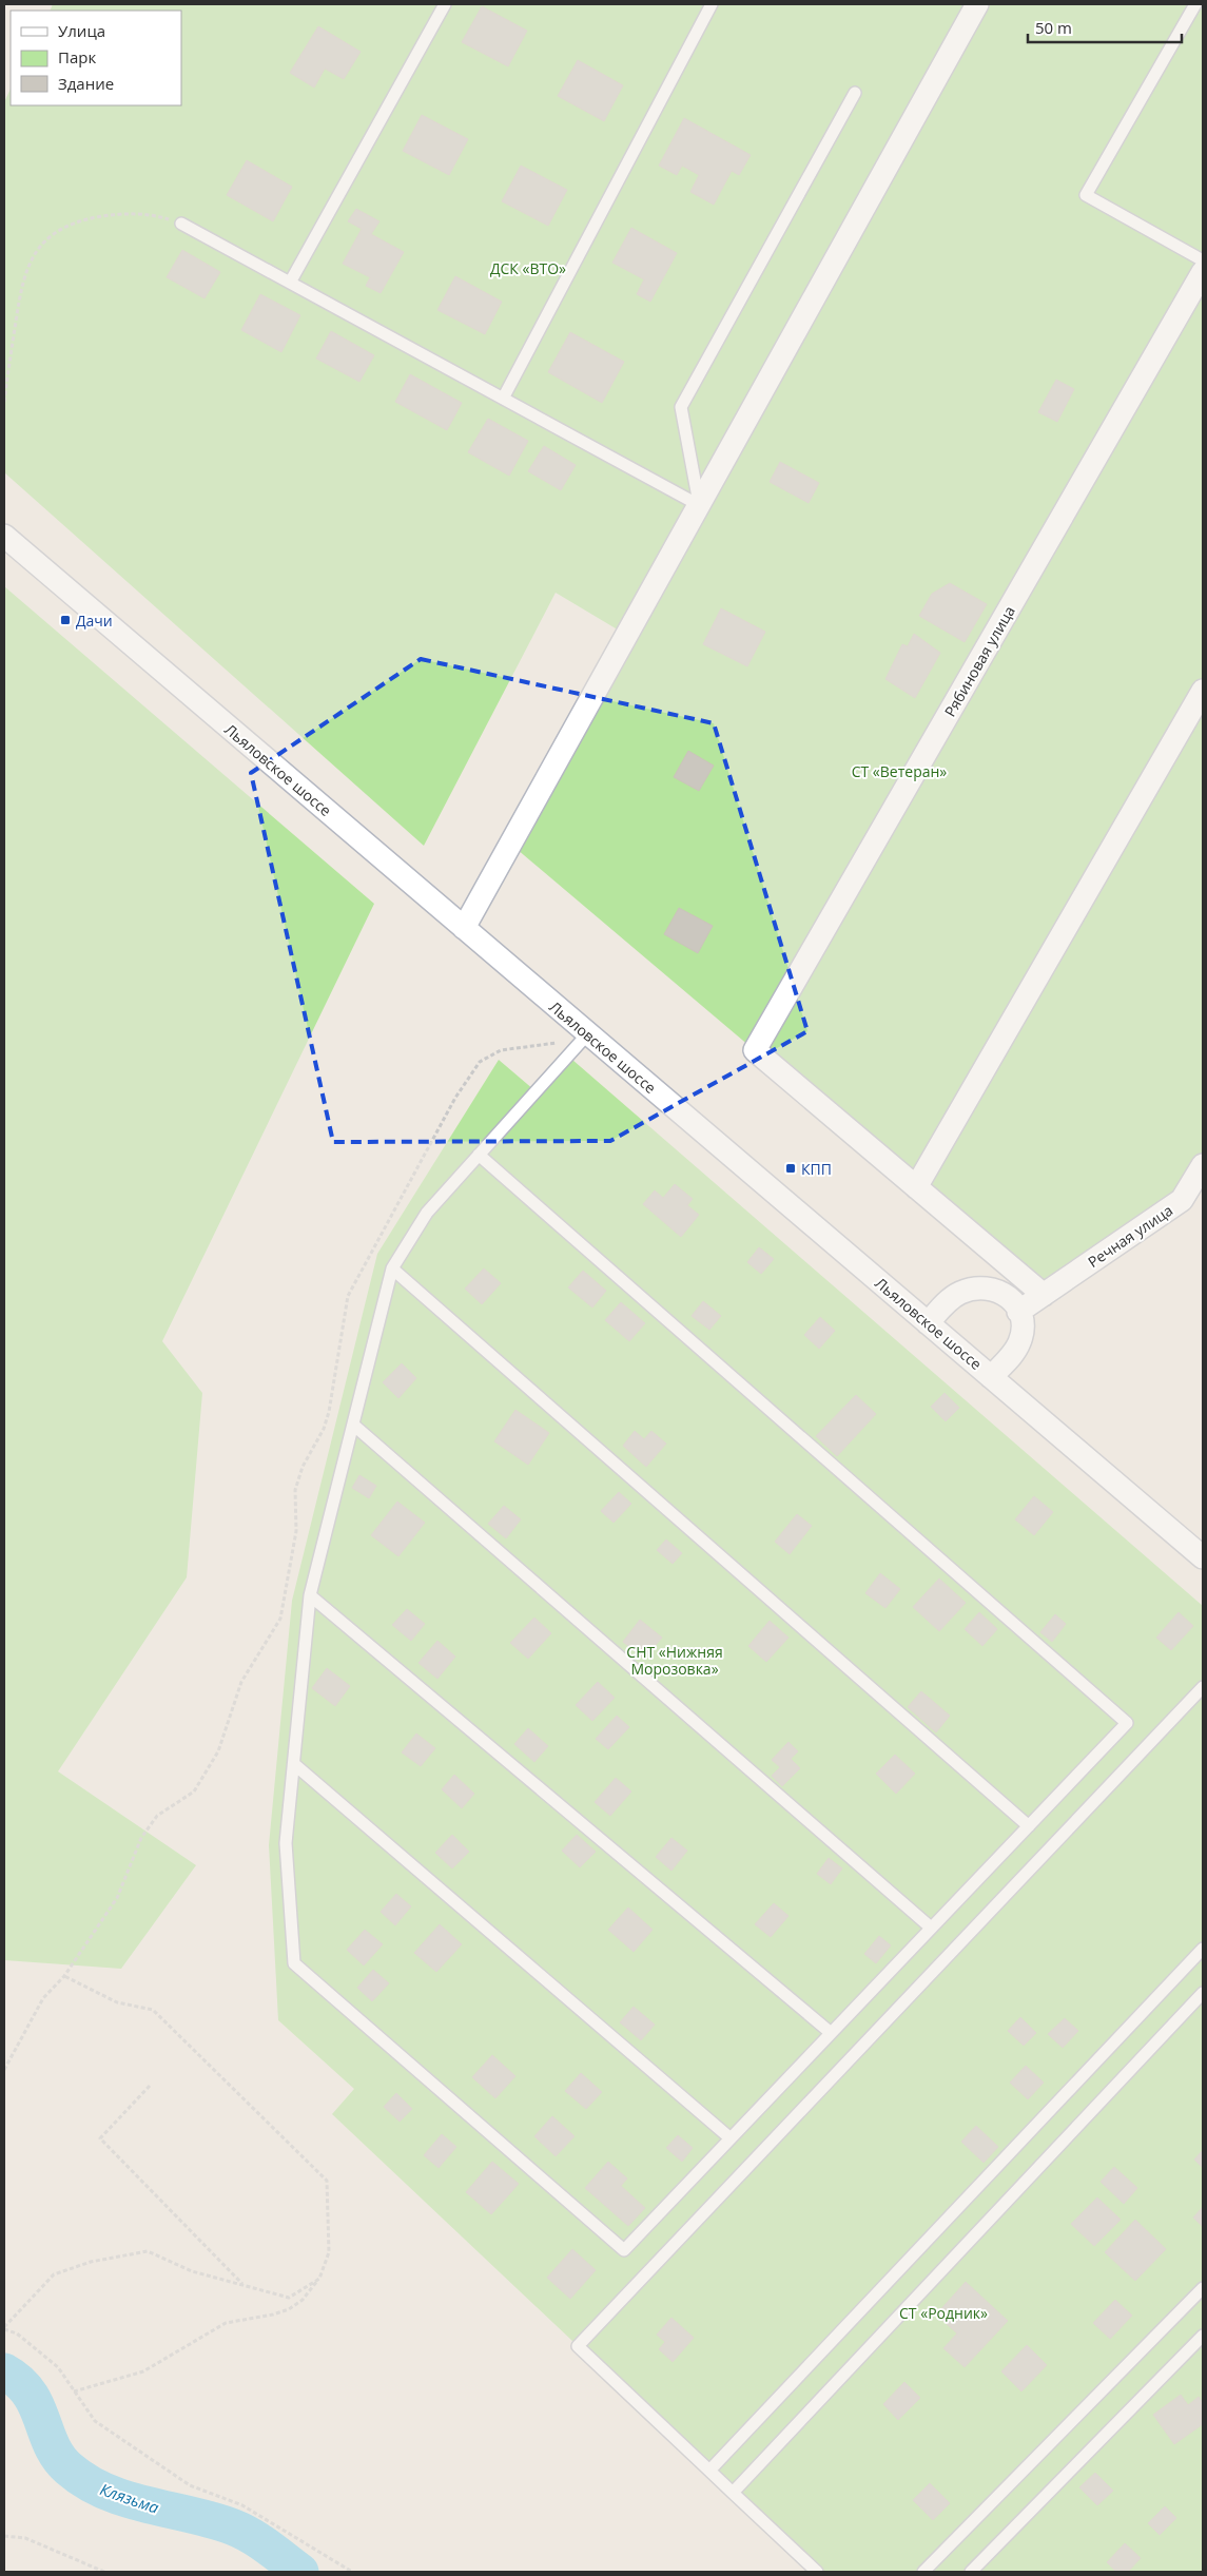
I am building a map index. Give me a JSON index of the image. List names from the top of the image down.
{
  "streets": {
    "street": ["Рябиновая улица", "Льяловское шоссе", "Речная улица"]
  },
  "crossings": [
    ["Льяловское шоссе", "Речная улица"]
  ],
  "water": ["Клязьма"],
  "parks": [
    "ДСК «ВТО»",
    "СТ «Ветеран»",
    "СНТ «Нижняя Морозовка»",
    "СТ «Родник»"
  ],
  "places": {
    "transit": ["Дачи", "КПП"]
  },
  "legend": ["Улица", "Парк", "Здание"],
  "scale_bar": "50 m"
}
